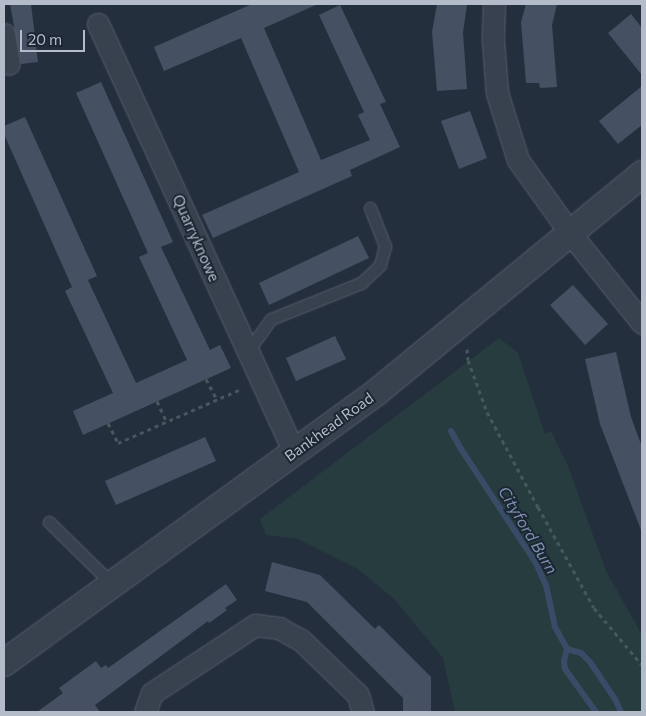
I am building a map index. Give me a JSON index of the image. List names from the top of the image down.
{
  "streets": {
    "street": ["Quarryknowe", "Bankhead Road"]
  },
  "crossings": [
    ["Quarryknowe", "Bankhead Road"]
  ],
  "water": ["Cityford Burn"],
  "scale_bar": "20 m"
}
